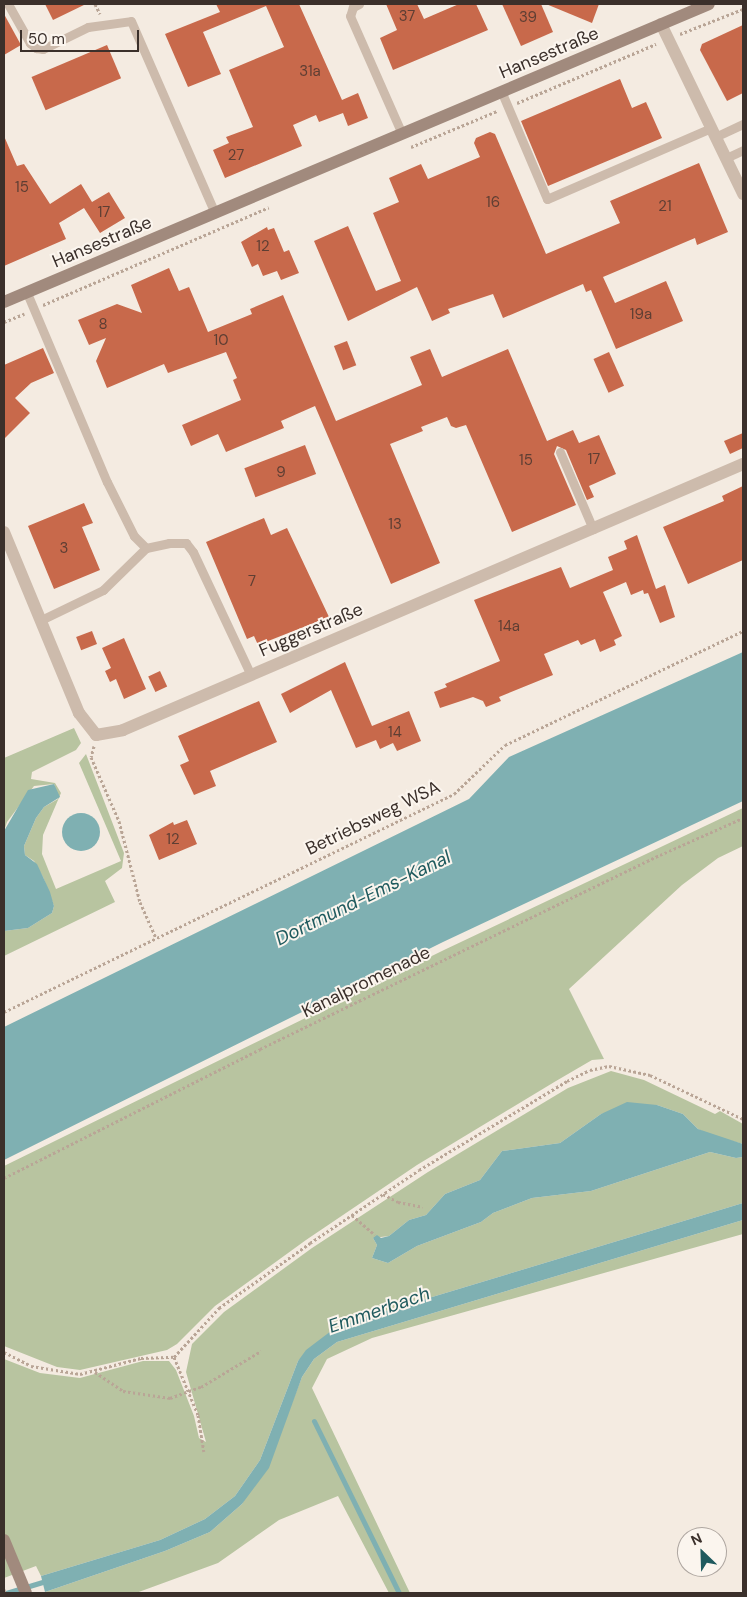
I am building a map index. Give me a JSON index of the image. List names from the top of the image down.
{
  "streets": {
    "main road": ["Hansestraße"],
    "street": ["Fuggerstraße"],
    "path": ["Betriebsweg WSA", "Kanalpromenade"]
  },
  "water": ["Dortmund-Ems-Kanal", "Emmerbach"],
  "house_numbers": [
    "37",
    "39",
    "31a",
    "27",
    "15",
    "16",
    "21",
    "17",
    "12",
    "19a",
    "8",
    "10",
    "17",
    "15",
    "9",
    "13",
    "3",
    "7",
    "14a",
    "14",
    "12"
  ],
  "scale_bar": "50 m",
  "north": "top left"
}
